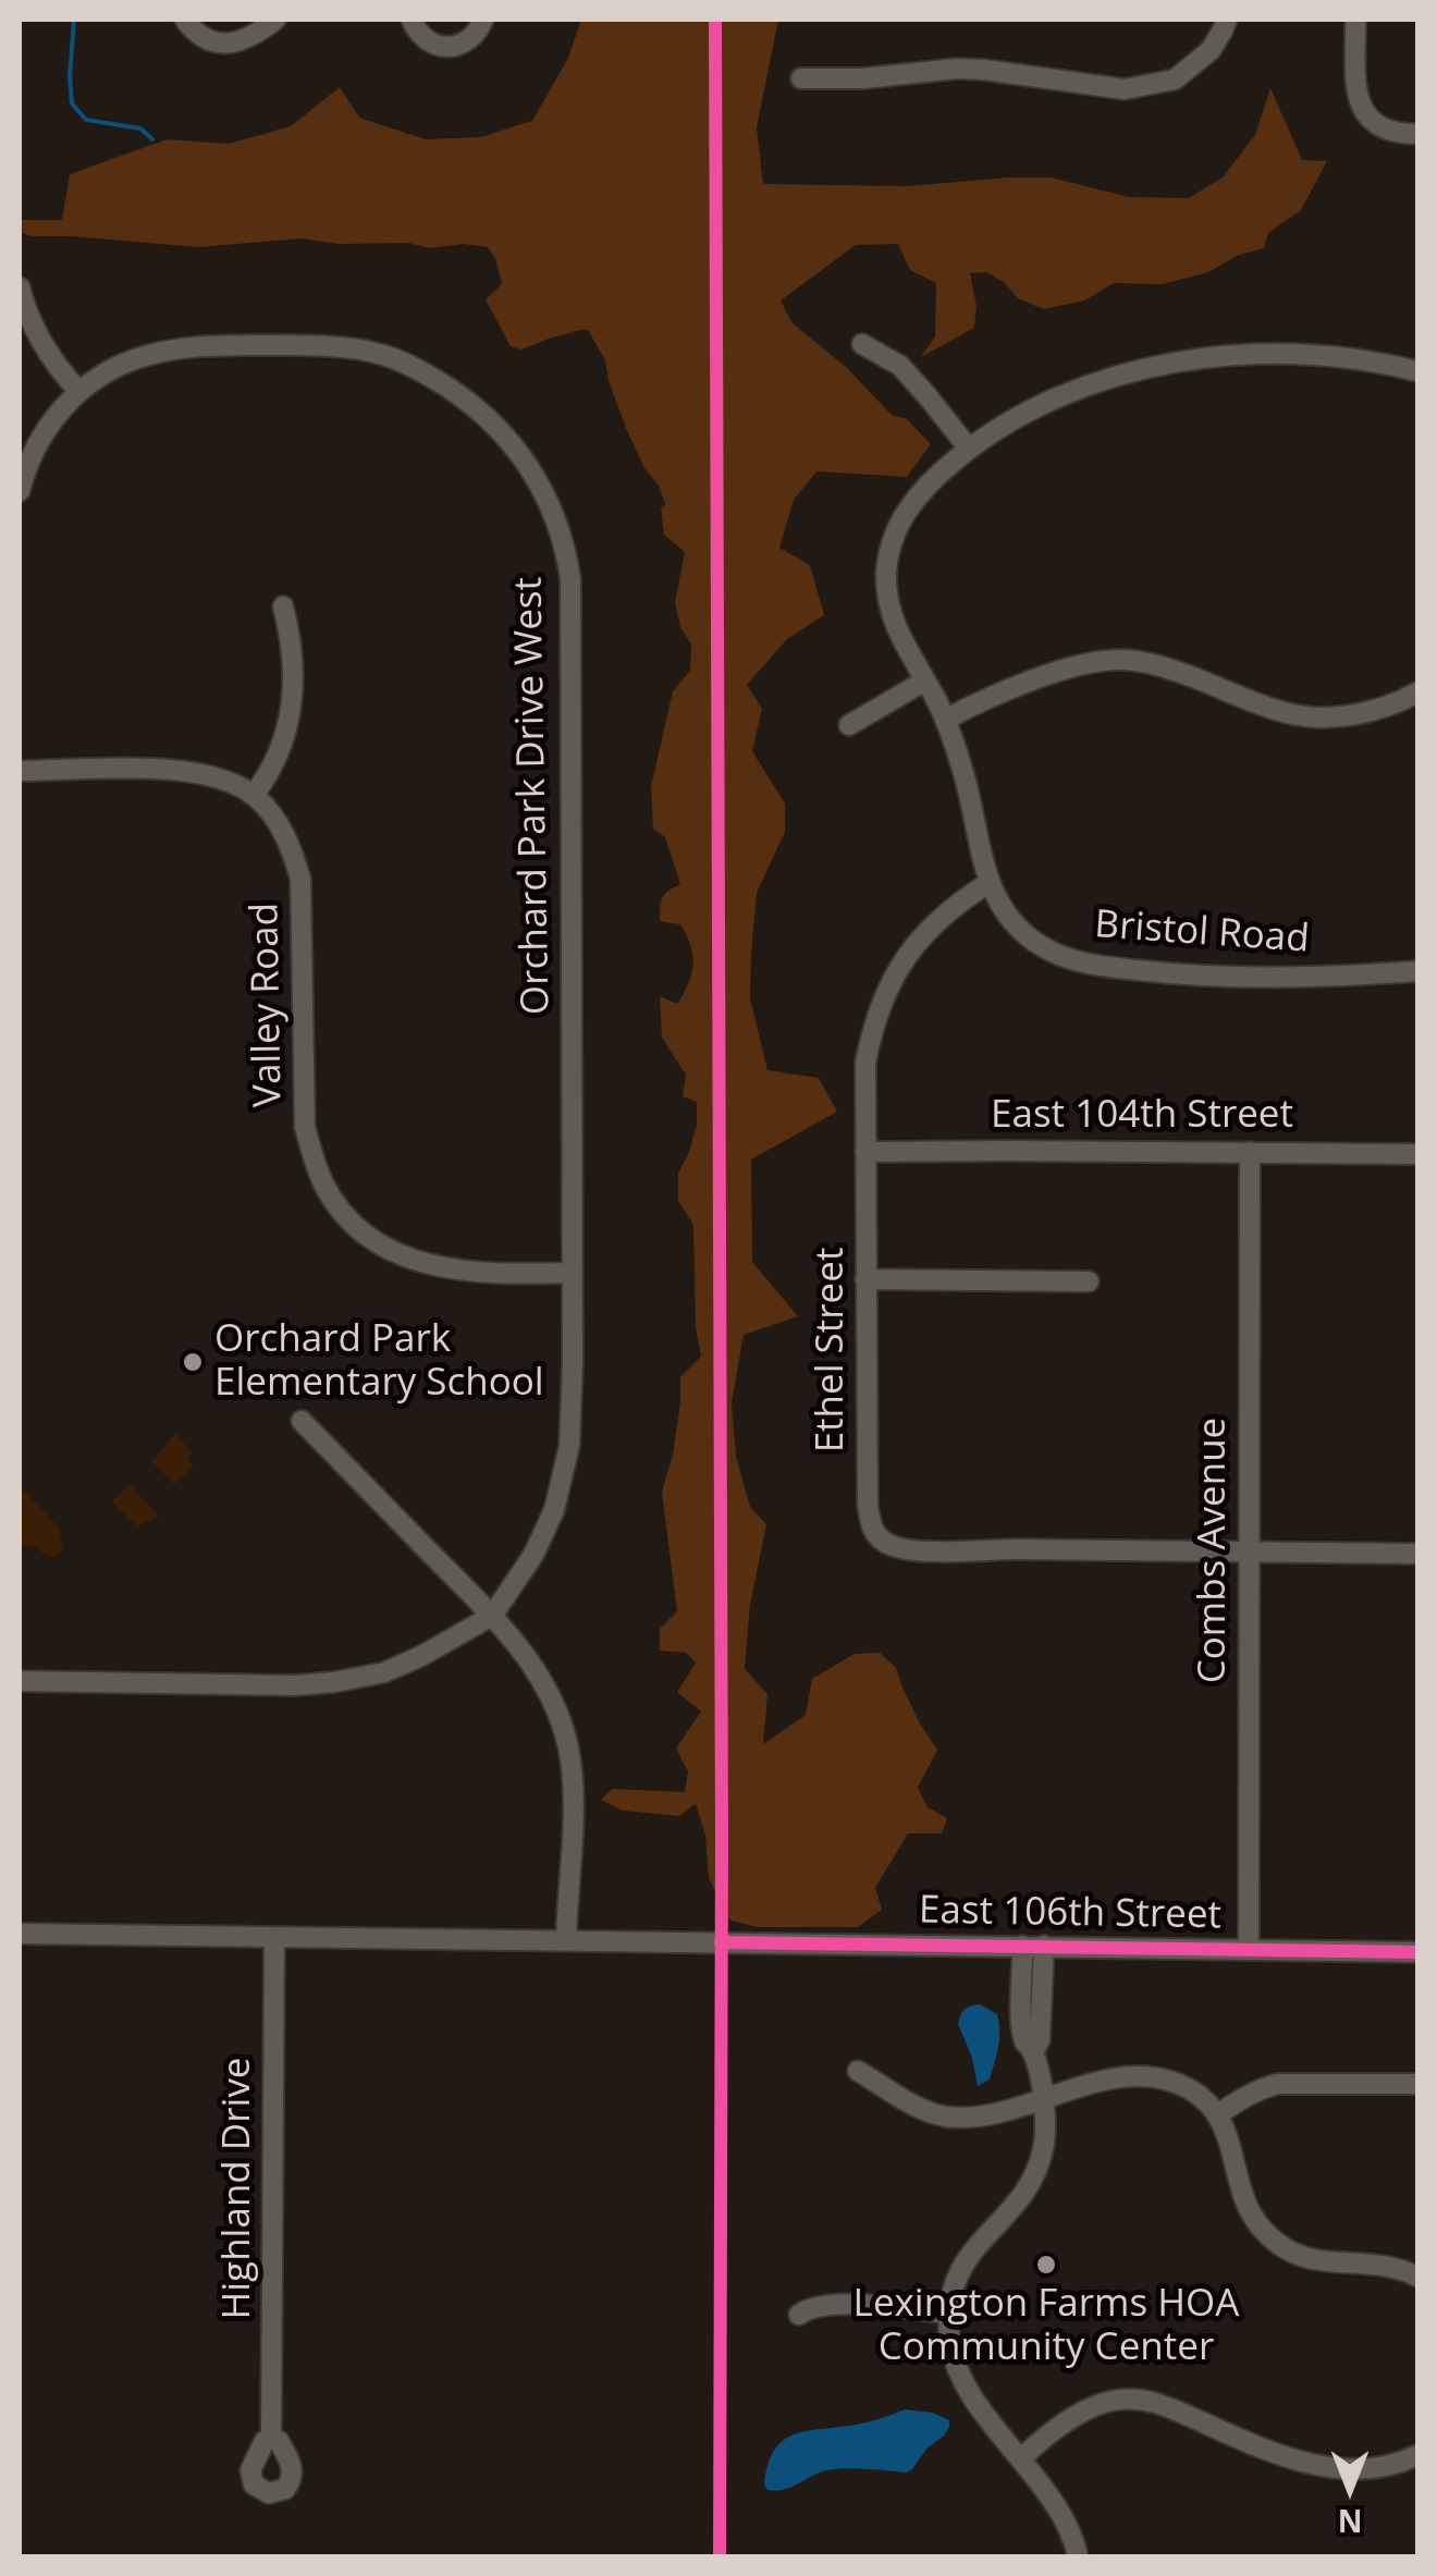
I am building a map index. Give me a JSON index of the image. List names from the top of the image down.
{
  "streets": {
    "street": [
      "Orchard Park Drive West",
      "Bristol Road",
      "Valley Road",
      "East 104th Street",
      "Ethel Street",
      "Combs Avenue",
      "East 106th Street",
      "Highland Drive"
    ]
  },
  "crossings": [
    ["Orchard Park Drive West", "Valley Road"],
    ["Bristol Road", "Ethel Street"],
    ["East 104th Street", "Ethel Street"],
    ["East 104th Street", "Combs Avenue"],
    ["Ethel Street", "Combs Avenue"],
    ["Combs Avenue", "East 106th Street"],
    ["East 106th Street", "Highland Drive"]
  ],
  "places": ["Orchard Park Elementary School", "Lexington Farms HOA Community Center"],
  "north": "bottom"
}
